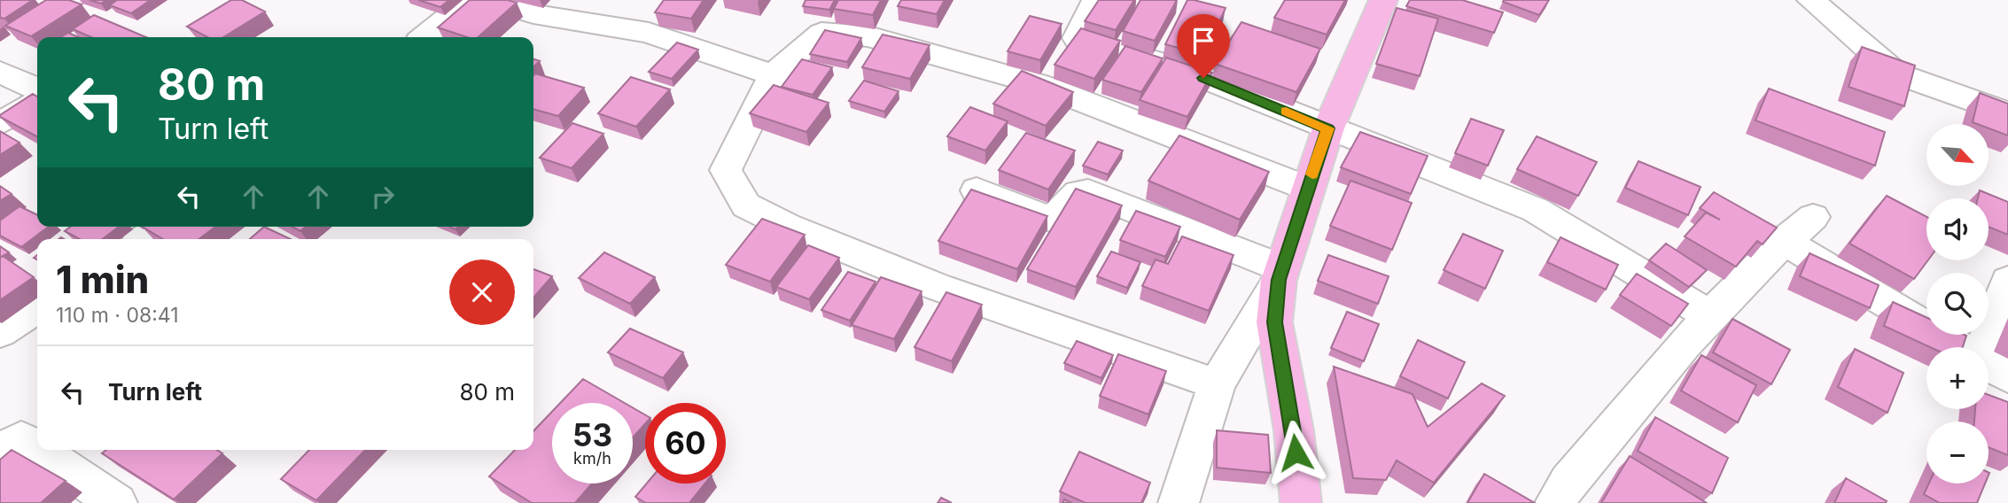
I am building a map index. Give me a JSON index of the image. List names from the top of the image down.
{
  "north": "bottom right",
  "page": {
    "turn": ["80 m", "Turn left"],
    "map_buttons": ["+", "−"],
    "heading": ["1 min", "110 m · 08:41"],
    "list": [
      {
        "name": "Turn left",
        "value": "80 m"
      }
    ],
    "speed": "53 km/h",
    "limit": "60"
  }
}
